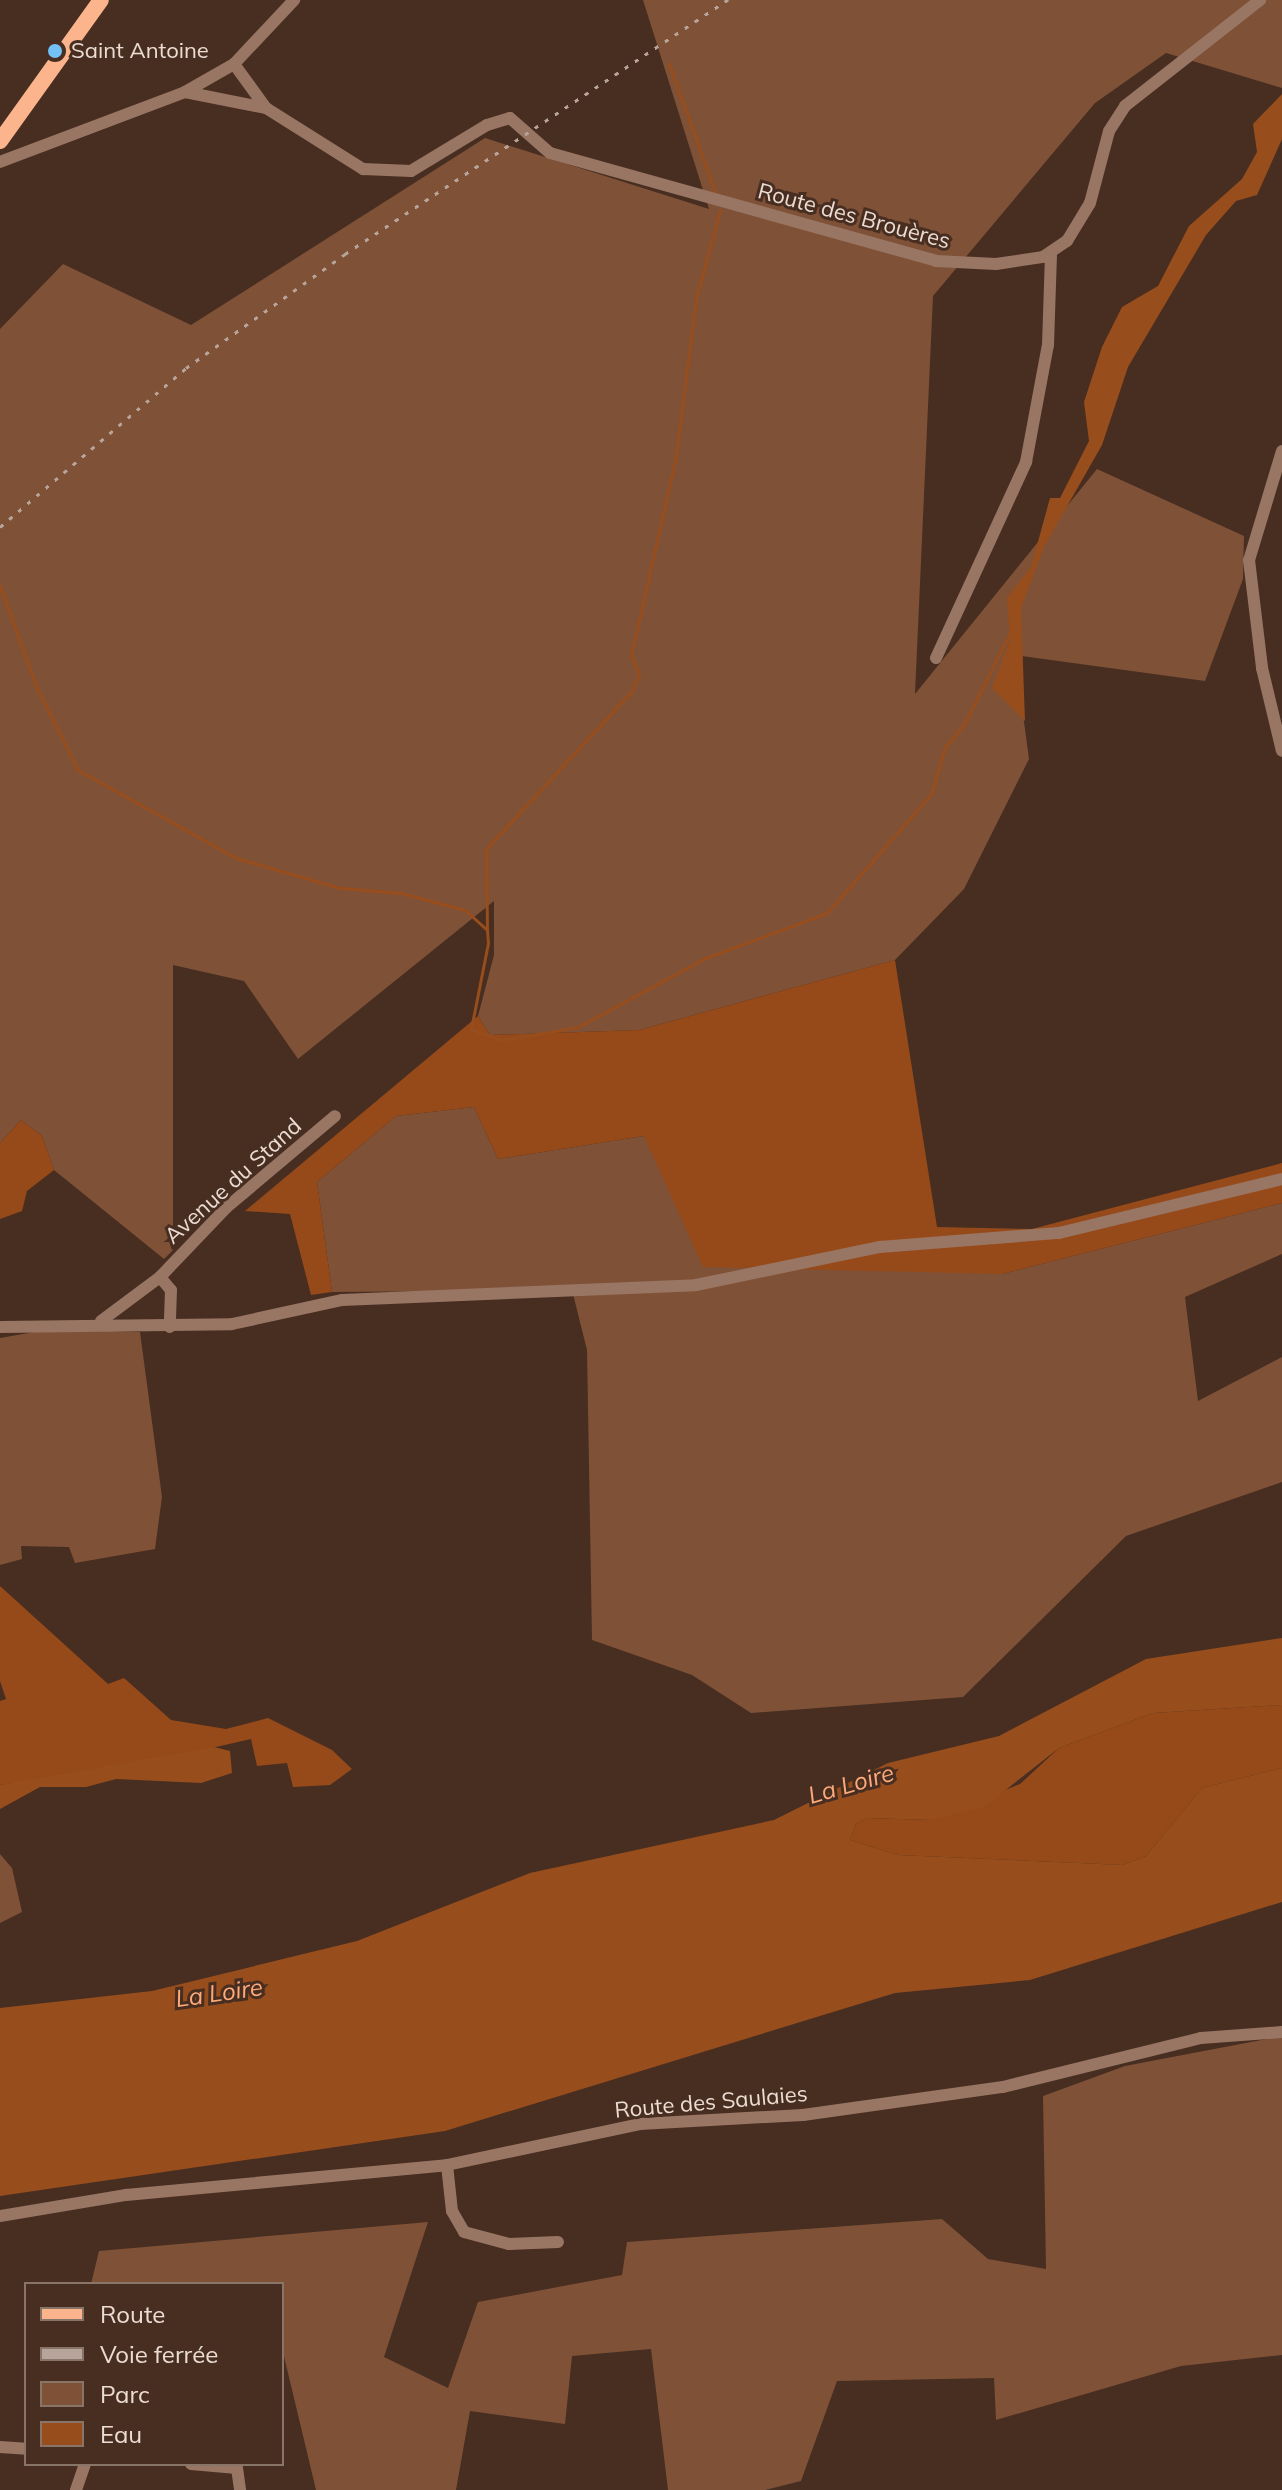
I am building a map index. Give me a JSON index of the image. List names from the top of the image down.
{
  "streets": {
    "street": ["Route des Brouères", "Avenue du Stand", "Route des Saulaies"]
  },
  "water": ["La Loire"],
  "places": ["Saint Antoine"],
  "legend": [
    "Route",
    "Voie ferrée",
    "Parc",
    "Eau"
  ]
}
